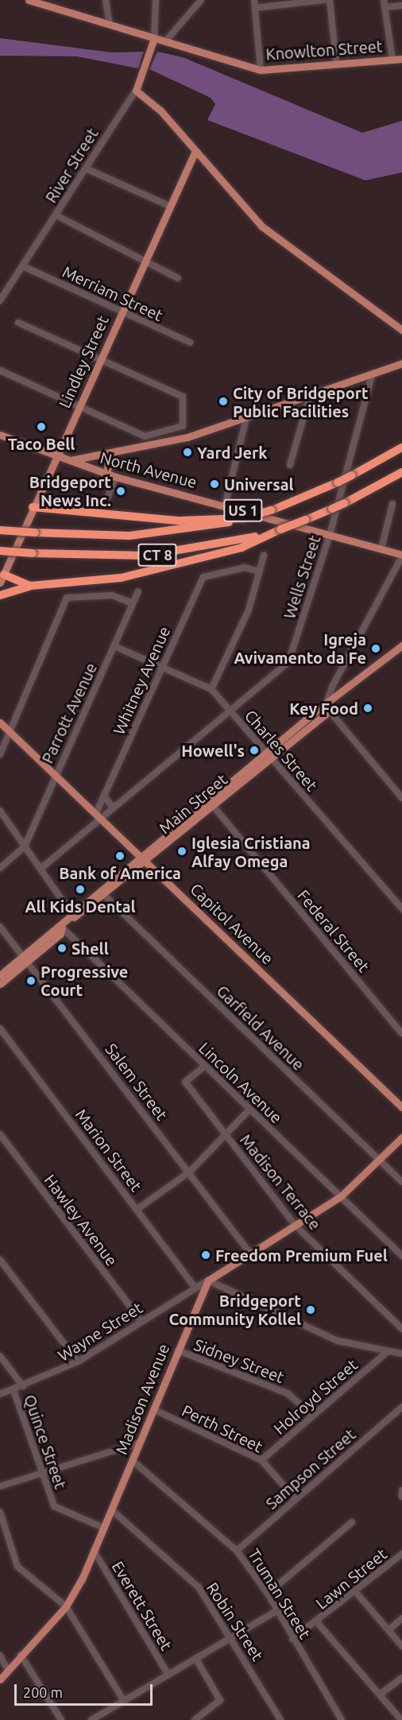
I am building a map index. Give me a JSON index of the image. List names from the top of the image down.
{
  "streets": {
    "highway": ["CT 8"],
    "main road": [
      "Knowlton Street",
      "River Street",
      "Lindley Street",
      "North Avenue",
      "US 1",
      "Main Street",
      "Capitol Avenue",
      "Madison Avenue"
    ],
    "street": [
      "Merriam Street",
      "Wells Street",
      "Whitney Avenue",
      "Parrott Avenue",
      "Charles Street",
      "Federal Street",
      "Garfield Avenue",
      "Salem Street",
      "Lincoln Avenue",
      "Marion Street",
      "Madison Terrace",
      "Hawley Avenue",
      "Wayne Street",
      "Sidney Street",
      "Holroyd Street",
      "Perth Street",
      "Quince Street",
      "Sampson Street",
      "Lawn Street",
      "Truman Street",
      "Everett Street",
      "Robin Street"
    ]
  },
  "crossings": [
    ["Knowlton Street", "River Street"],
    ["River Street", "Merriam Street"],
    ["Merriam Street", "Lindley Street"],
    ["Lindley Street", "North Avenue"],
    ["North Avenue", "Wells Street"],
    ["Wells Street", "Whitney Avenue"],
    ["Wells Street", "Charles Street"],
    ["Wells Street", "Capitol Avenue"],
    ["Whitney Avenue", "Charles Street"],
    ["Whitney Avenue", "Capitol Avenue"],
    ["Parrott Avenue", "Charles Street"],
    ["Parrott Avenue", "Capitol Avenue"],
    ["Charles Street", "Main Street"],
    ["Main Street", "Capitol Avenue"],
    ["Main Street", "Federal Street"],
    ["Main Street", "Garfield Avenue"],
    ["Main Street", "Salem Street"],
    ["Main Street", "Lincoln Avenue"],
    ["Lincoln Avenue", "Madison Terrace"],
    ["Marion Street", "Wayne Street"],
    ["Hawley Avenue", "Wayne Street"],
    ["Wayne Street", "Madison Avenue"],
    ["Wayne Street", "Quince Street"],
    ["Sidney Street", "Holroyd Street"],
    ["Sidney Street", "Madison Avenue"],
    ["Holroyd Street", "Perth Street"],
    ["Madison Avenue", "Perth Street"],
    ["Madison Avenue", "Quince Street"],
    ["Madison Avenue", "Truman Street"],
    ["Madison Avenue", "Everett Street"],
    ["Madison Avenue", "Robin Street"],
    ["Perth Street", "Sampson Street"],
    ["Sampson Street", "Truman Street"],
    ["Lawn Street", "Truman Street"]
  ],
  "places": [
    "City of Bridgeport Public Facilities",
    "Taco Bell",
    "Yard Jerk",
    "Universal",
    "Bridgeport News Inc.",
    "Igreja Avivamento da Fe",
    "Key Food",
    "Howell's",
    "Iglesia Cristiana Alfay Omega",
    "Bank of America",
    "All Kids Dental",
    "Shell",
    "Progressive Court",
    "Freedom Premium Fuel",
    "Bridgeport Community Kollel"
  ],
  "scale_bar": "200 m"
}
